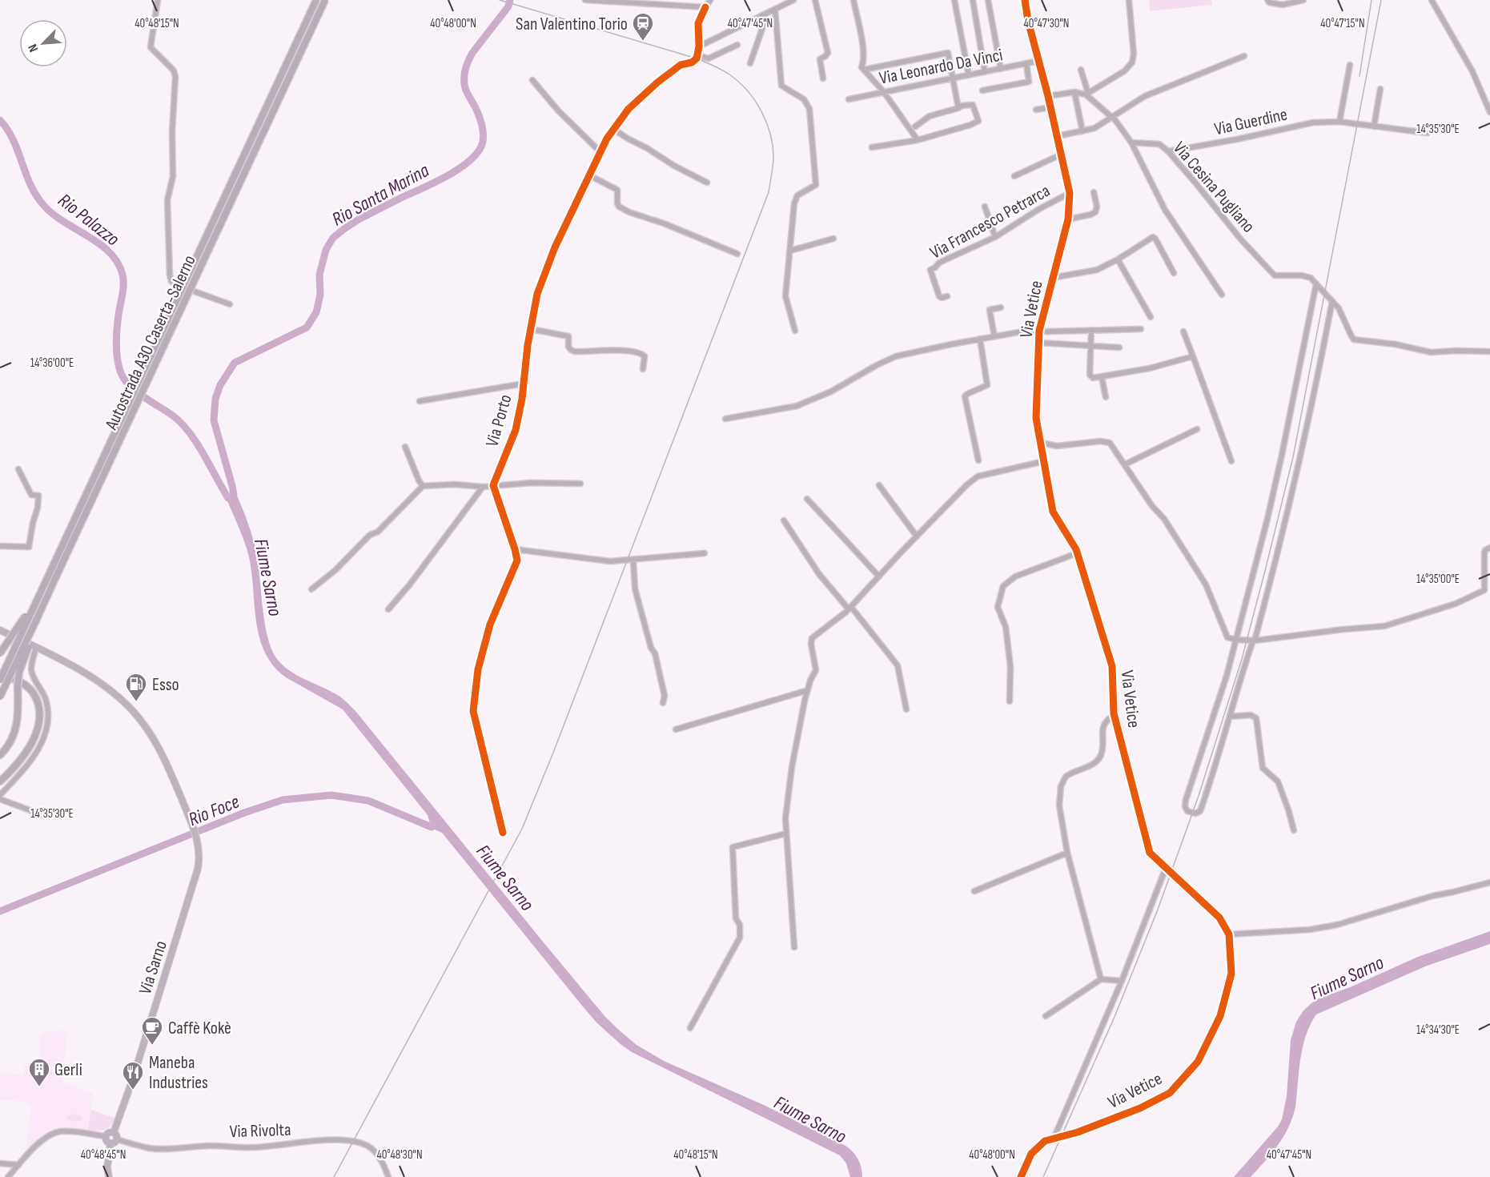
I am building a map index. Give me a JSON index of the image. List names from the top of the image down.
{
  "streets": {
    "highway": ["Autostrada A30 Caserta-Salerno"],
    "main road": ["Via Sarno"],
    "street": [
      "Via Leonardo Da Vinci",
      "Via Guerdine",
      "Via Cesina Pugliano",
      "Via Francesco Petrarca",
      "Via Vetice",
      "Via Porto",
      "Via Rivolta"
    ]
  },
  "crossings": [
    ["Via Leonardo Da Vinci", "Via Vetice"],
    ["Via Guerdine", "Via Cesina Pugliano"],
    ["Via Francesco Petrarca", "Via Vetice"],
    ["Via Sarno", "Via Rivolta"]
  ],
  "water": [
    "Rio Santa Marina",
    "Rio Palazzo",
    "Fiume Sarno",
    "Rio Foce"
  ],
  "places": {
    "station": ["San Valentino Torio"],
    "fuel station": ["Esso"],
    "cafe": ["Caffè Kokè"],
    "building": ["Gerli"],
    "restaurant": ["Maneba Industries"]
  },
  "north": "bottom left",
  "coordinates": [
    "40°48'15\"N",
    "40°48'00\"N",
    "40°47'30\"N",
    "40°47'15\"N",
    "40°47'45\"N",
    "14°35'30\"E",
    "14°36'00\"E",
    "14°35'00\"E",
    "14°34'30\"E",
    "40°48'45\"N",
    "40°48'30\"N"
  ]
}
